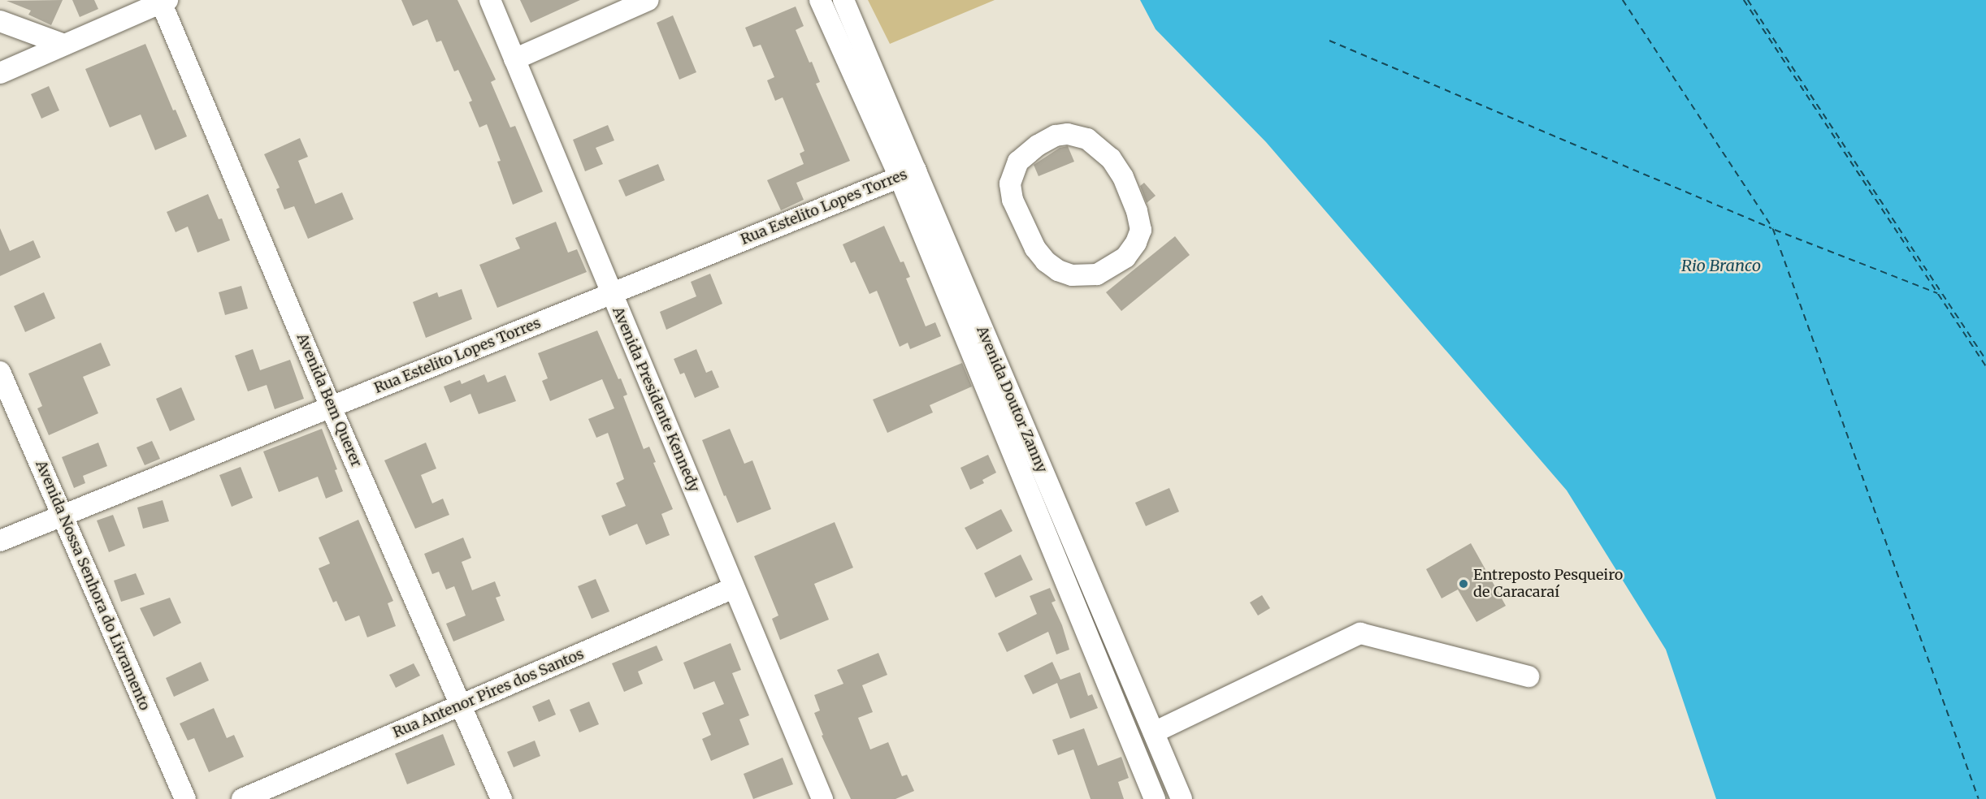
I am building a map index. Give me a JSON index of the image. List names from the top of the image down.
{
  "streets": {
    "street": [
      "Rua Estelito Lopes Torres",
      "Avenida Presidente Kennedy",
      "Avenida Doutor Zanny",
      "Avenida Bem Querer",
      "Avenida Nossa Senhora do Livramento",
      "Rua Antenor Pires dos Santos"
    ]
  },
  "crossings": [
    ["Rua Estelito Lopes Torres", "Avenida Presidente Kennedy"],
    ["Rua Estelito Lopes Torres", "Avenida Doutor Zanny"],
    ["Rua Estelito Lopes Torres", "Avenida Bem Querer"],
    ["Rua Estelito Lopes Torres", "Avenida Nossa Senhora do Livramento"],
    ["Avenida Presidente Kennedy", "Rua Antenor Pires dos Santos"],
    ["Avenida Bem Querer", "Rua Antenor Pires dos Santos"]
  ],
  "water": ["Rio Branco"],
  "places": ["Entreposto Pesqueiro de Caracaraí"]
}
